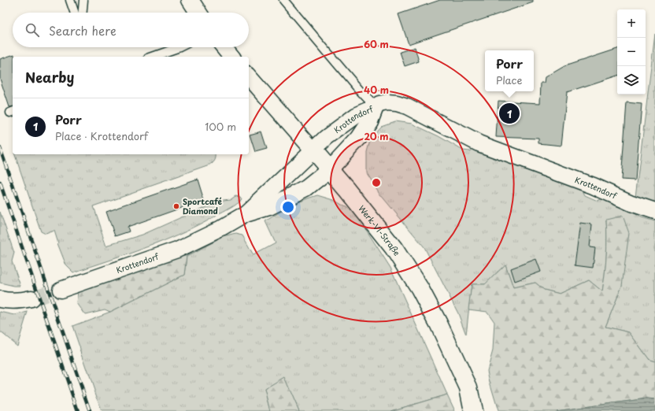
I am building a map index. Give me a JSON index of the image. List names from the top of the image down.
{
  "streets": {
    "main road": ["Werk-VI-Straße"],
    "street": ["Krottendorf"]
  },
  "crossings": [
    ["Krottendorf", "Werk-VI-Straße"]
  ],
  "places": ["Sportcafé Diamond"],
  "page": {
    "map_buttons": ["+", "−"],
    "search": "Search here",
    "popup": ["Porr", "Place"],
    "heading": "Nearby",
    "list": [
      {
        "mark": "1",
        "name": "Porr",
        "note": "Place · Krottendorf",
        "value": "100 m"
      }
    ],
    "pins": "1"
  },
  "rings": ["60 m", "40 m", "20 m"]
}
